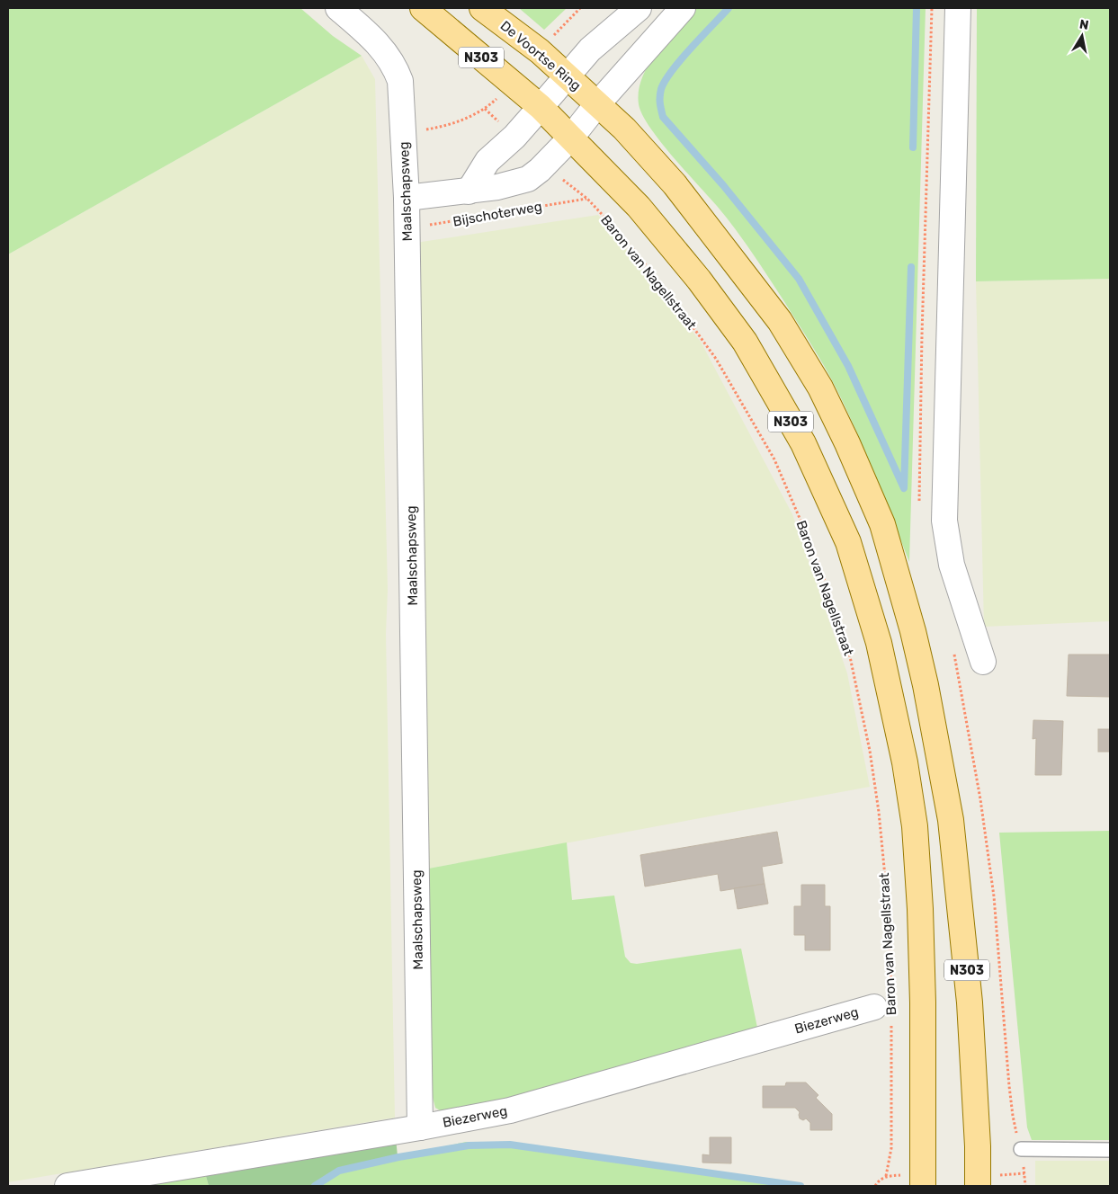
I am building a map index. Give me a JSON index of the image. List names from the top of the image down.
{
  "streets": {
    "main road": ["De Voortse Ring", "N303"],
    "street": ["Maalschapsweg", "Bijschoterweg", "Biezerweg"],
    "path": ["Baron van Nagellstraat"]
  },
  "crossings": [
    ["De Voortse Ring", "N303"],
    ["N303", "Bijschoterweg"],
    ["Maalschapsweg", "Bijschoterweg"],
    ["Maalschapsweg", "Biezerweg"],
    ["Bijschoterweg", "Baron van Nagellstraat"],
    ["Baron van Nagellstraat", "Biezerweg"]
  ],
  "north": "top"
}
